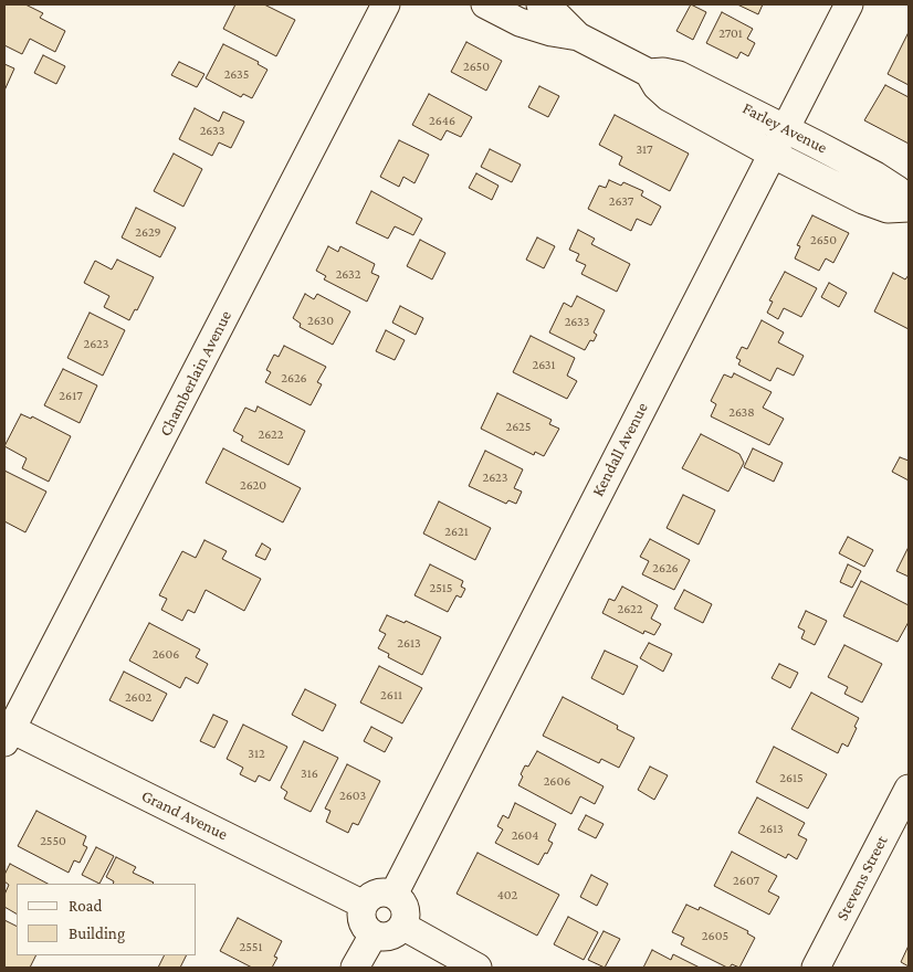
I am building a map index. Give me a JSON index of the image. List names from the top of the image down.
{
  "streets": {
    "street": [
      "Farley Avenue",
      "Chamberlain Avenue",
      "Kendall Avenue",
      "Grand Avenue",
      "Stevens Street"
    ]
  },
  "crossings": [
    ["Farley Avenue", "Kendall Avenue"],
    ["Chamberlain Avenue", "Grand Avenue"],
    ["Kendall Avenue", "Grand Avenue"]
  ],
  "house_numbers": [
    "2701",
    "2650",
    "2635",
    "2646",
    "2633",
    "317",
    "2637",
    "2629",
    "2650",
    "2632",
    "2630",
    "2633",
    "2623",
    "2631",
    "2626",
    "2617",
    "2638",
    "2625",
    "2622",
    "2623",
    "2620",
    "2621",
    "2626",
    "2515",
    "2622",
    "2613",
    "2606",
    "2611",
    "2602",
    "312",
    "316",
    "2615",
    "2606",
    "2603",
    "2613",
    "2604",
    "2550",
    "2607",
    "402",
    "2605",
    "2551"
  ],
  "legend": ["Road", "Building"]
}
